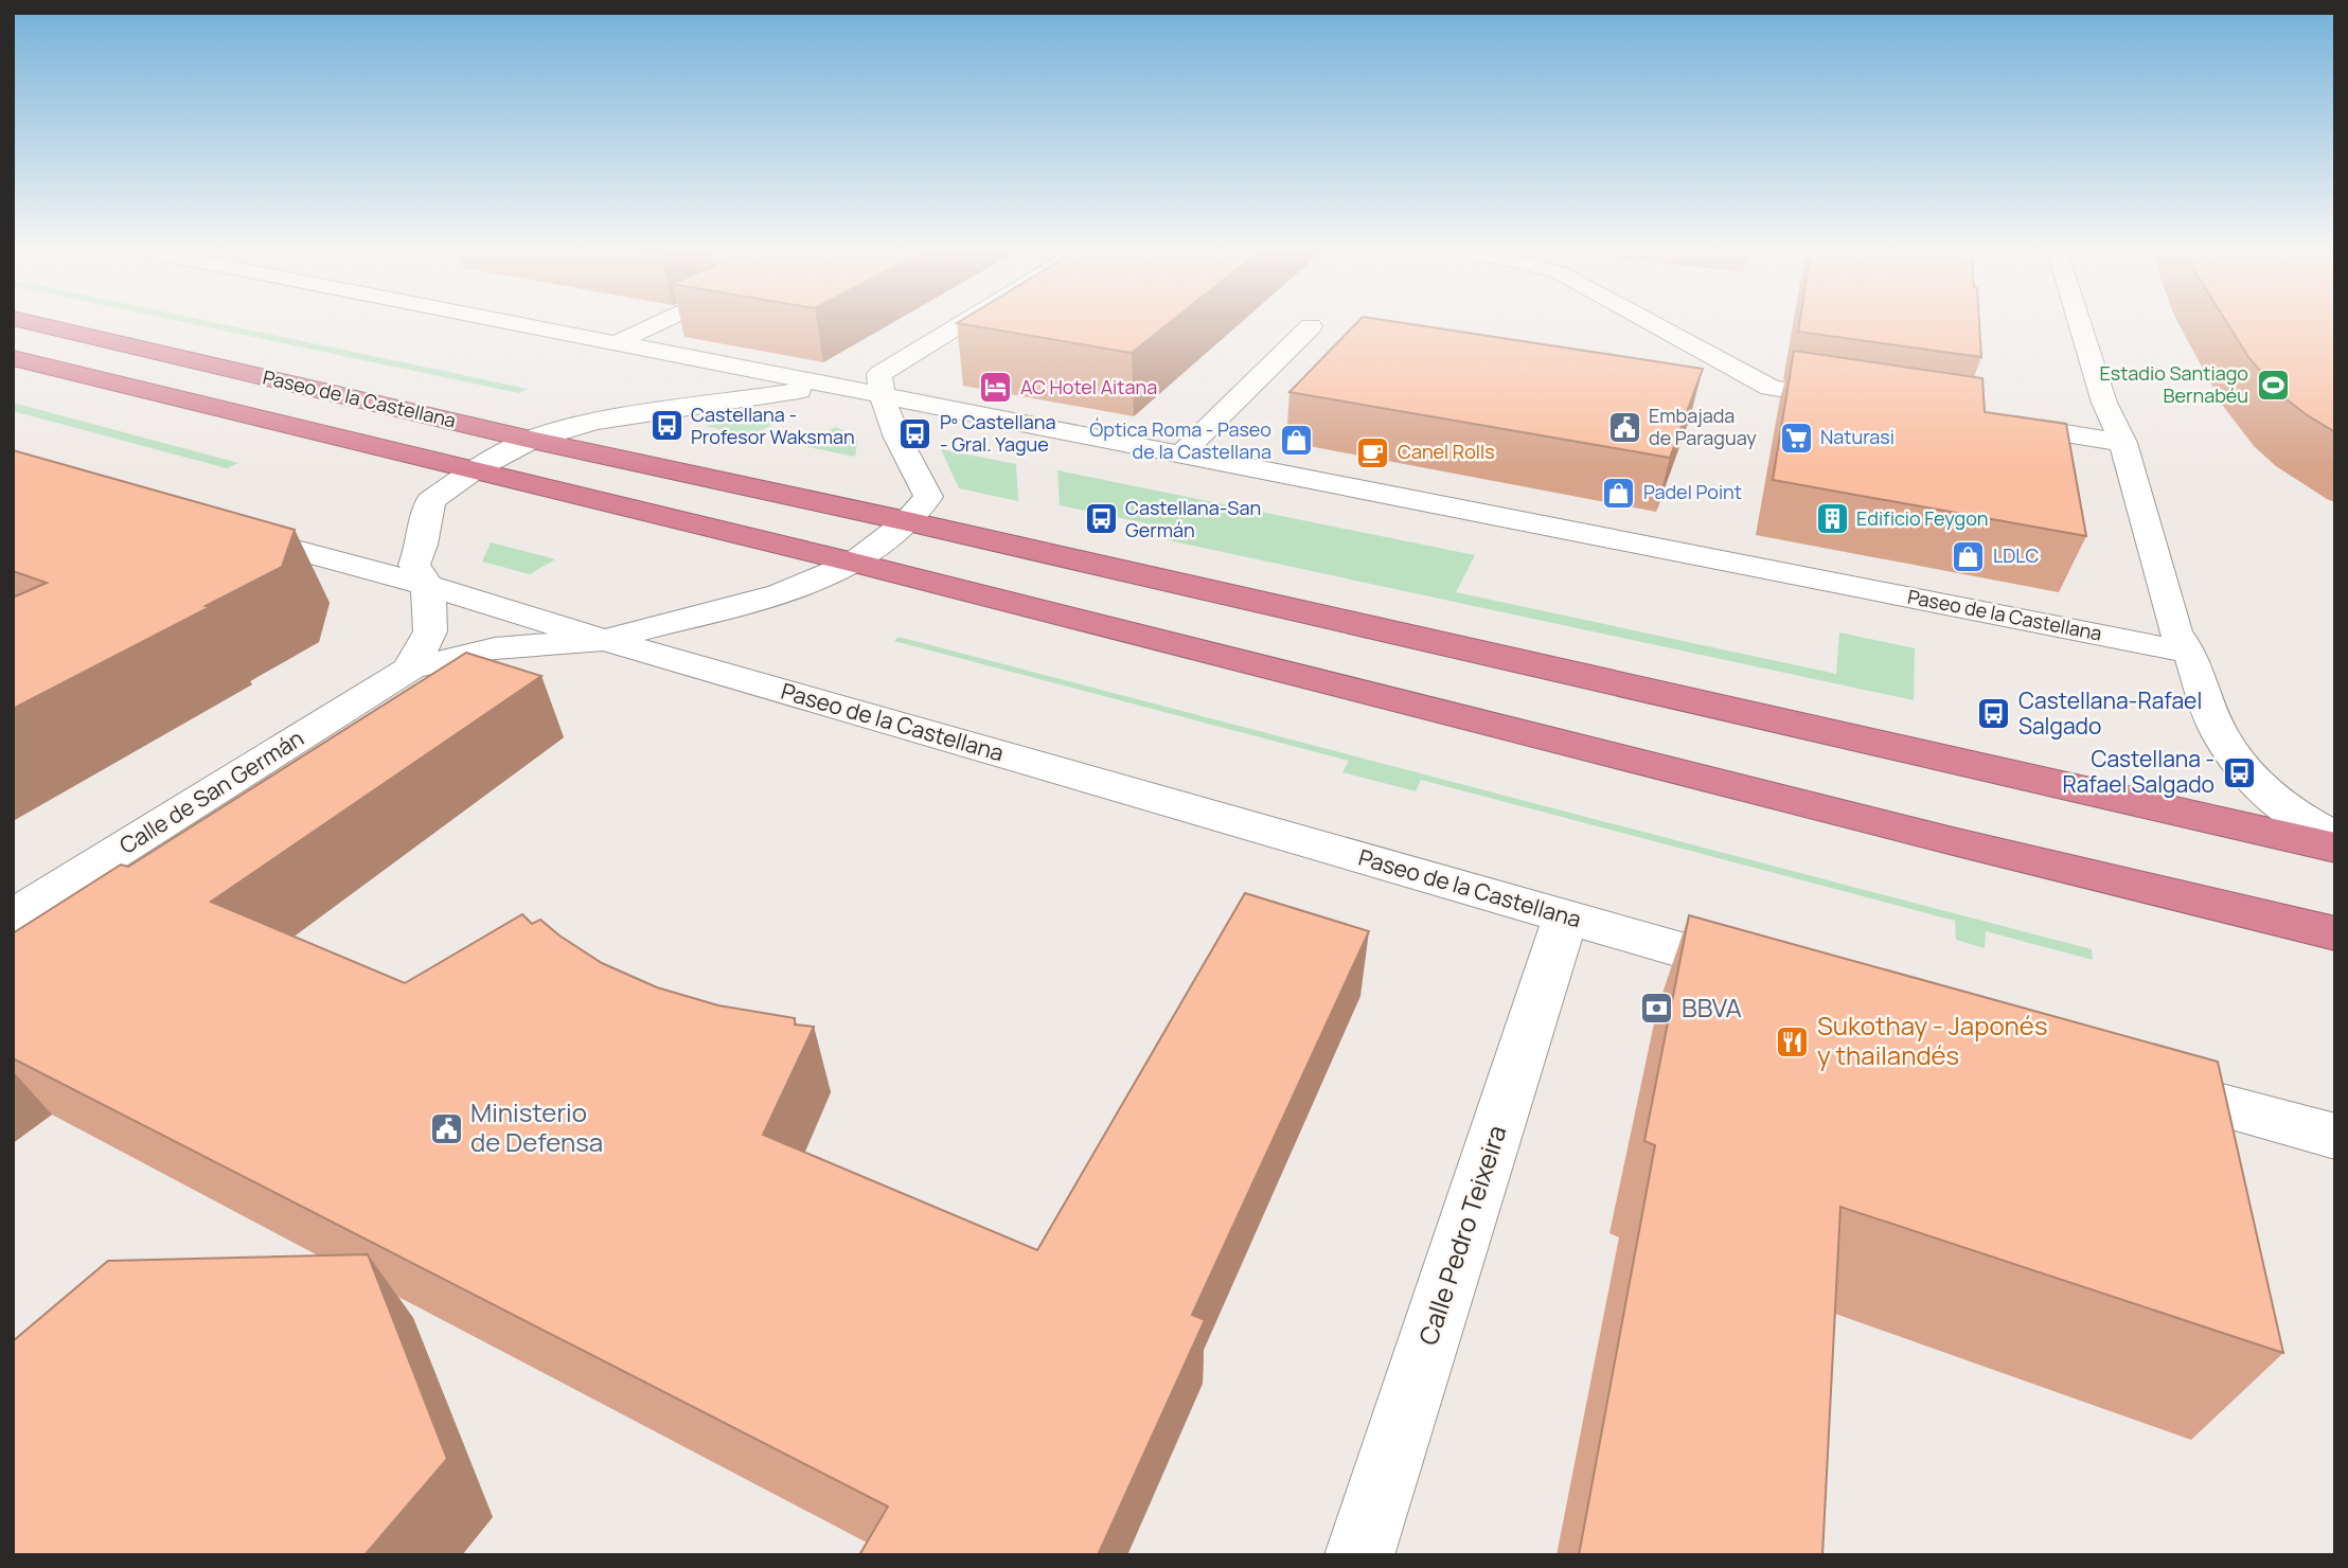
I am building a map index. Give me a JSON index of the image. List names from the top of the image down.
{
  "streets": {
    "highway": ["Paseo de la Castellana"],
    "street": ["Calle de San Germán", "Calle Pedro Teixeira"]
  },
  "crossings": [
    ["Paseo de la Castellana", "Calle de San Germán"],
    ["Paseo de la Castellana", "Calle Pedro Teixeira"]
  ],
  "places": {
    "sports": ["Estadio Santiago Bernabéu"],
    "hotel": ["AC Hotel Aitana"],
    "bus stop": [
      "Castellana - Profesor Waksman",
      "Pº Castellana - Gral. Yague",
      "Castellana-San Germán",
      "Castellana-Rafael Salgado",
      "Castellana - Rafael Salgado"
    ],
    "public building": ["Embajada de Paraguay", "Ministerio de Defensa"],
    "supermarket": ["Naturasi"],
    "shop": ["Óptica Roma - Paseo de la Castellana", "Padel Point", "LDLC"],
    "cafe": ["Canel Rolls"],
    "building": ["Edificio Feygon"],
    "bank": ["BBVA"],
    "restaurant": ["Sukothay - Japonés y thailandés"]
  }
}
